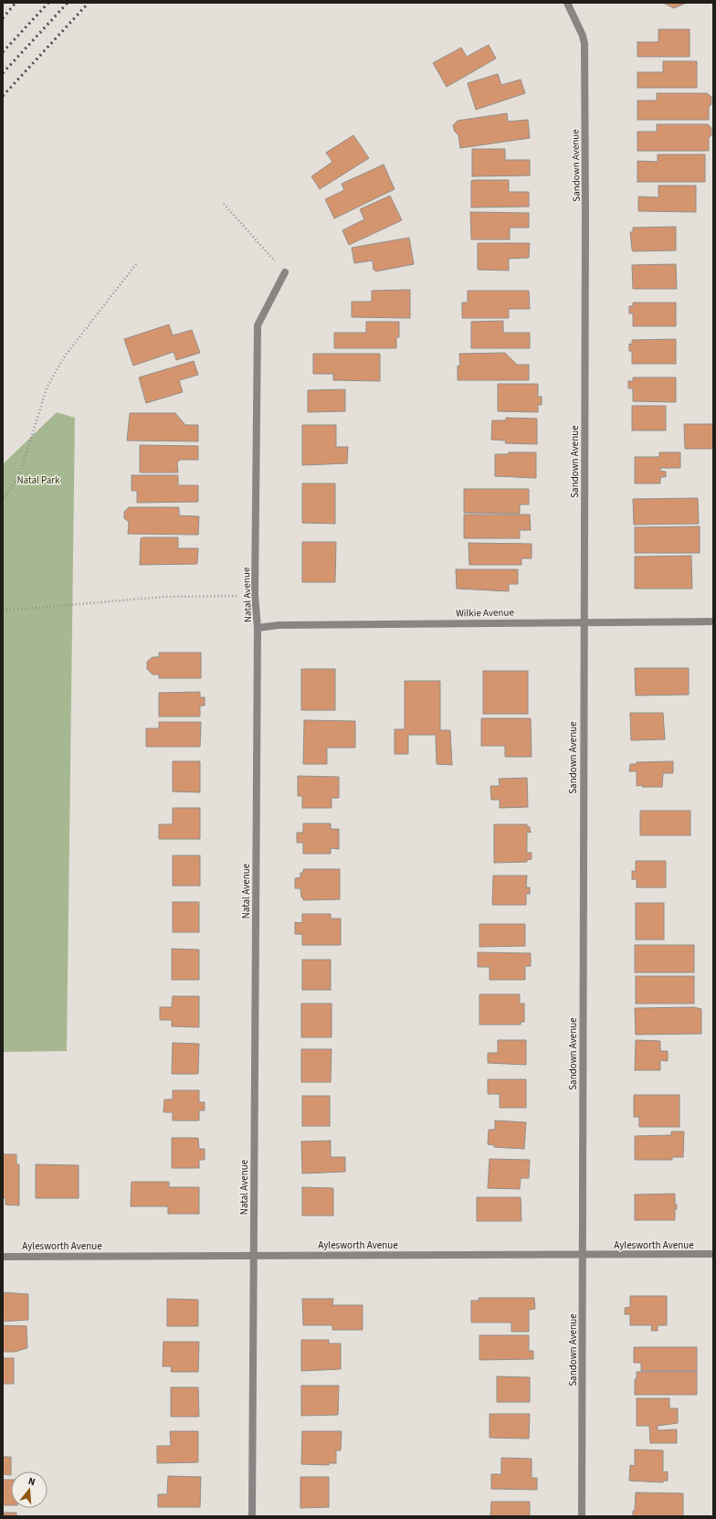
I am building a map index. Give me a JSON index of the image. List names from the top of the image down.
{
  "streets": {
    "street": [
      "Sandown Avenue",
      "Natal Avenue",
      "Wilkie Avenue",
      "Aylesworth Avenue"
    ]
  },
  "crossings": [
    ["Sandown Avenue", "Wilkie Avenue"],
    ["Sandown Avenue", "Aylesworth Avenue"],
    ["Natal Avenue", "Wilkie Avenue"],
    ["Natal Avenue", "Aylesworth Avenue"]
  ],
  "parks": ["Natal Park"],
  "north": "top"
}
